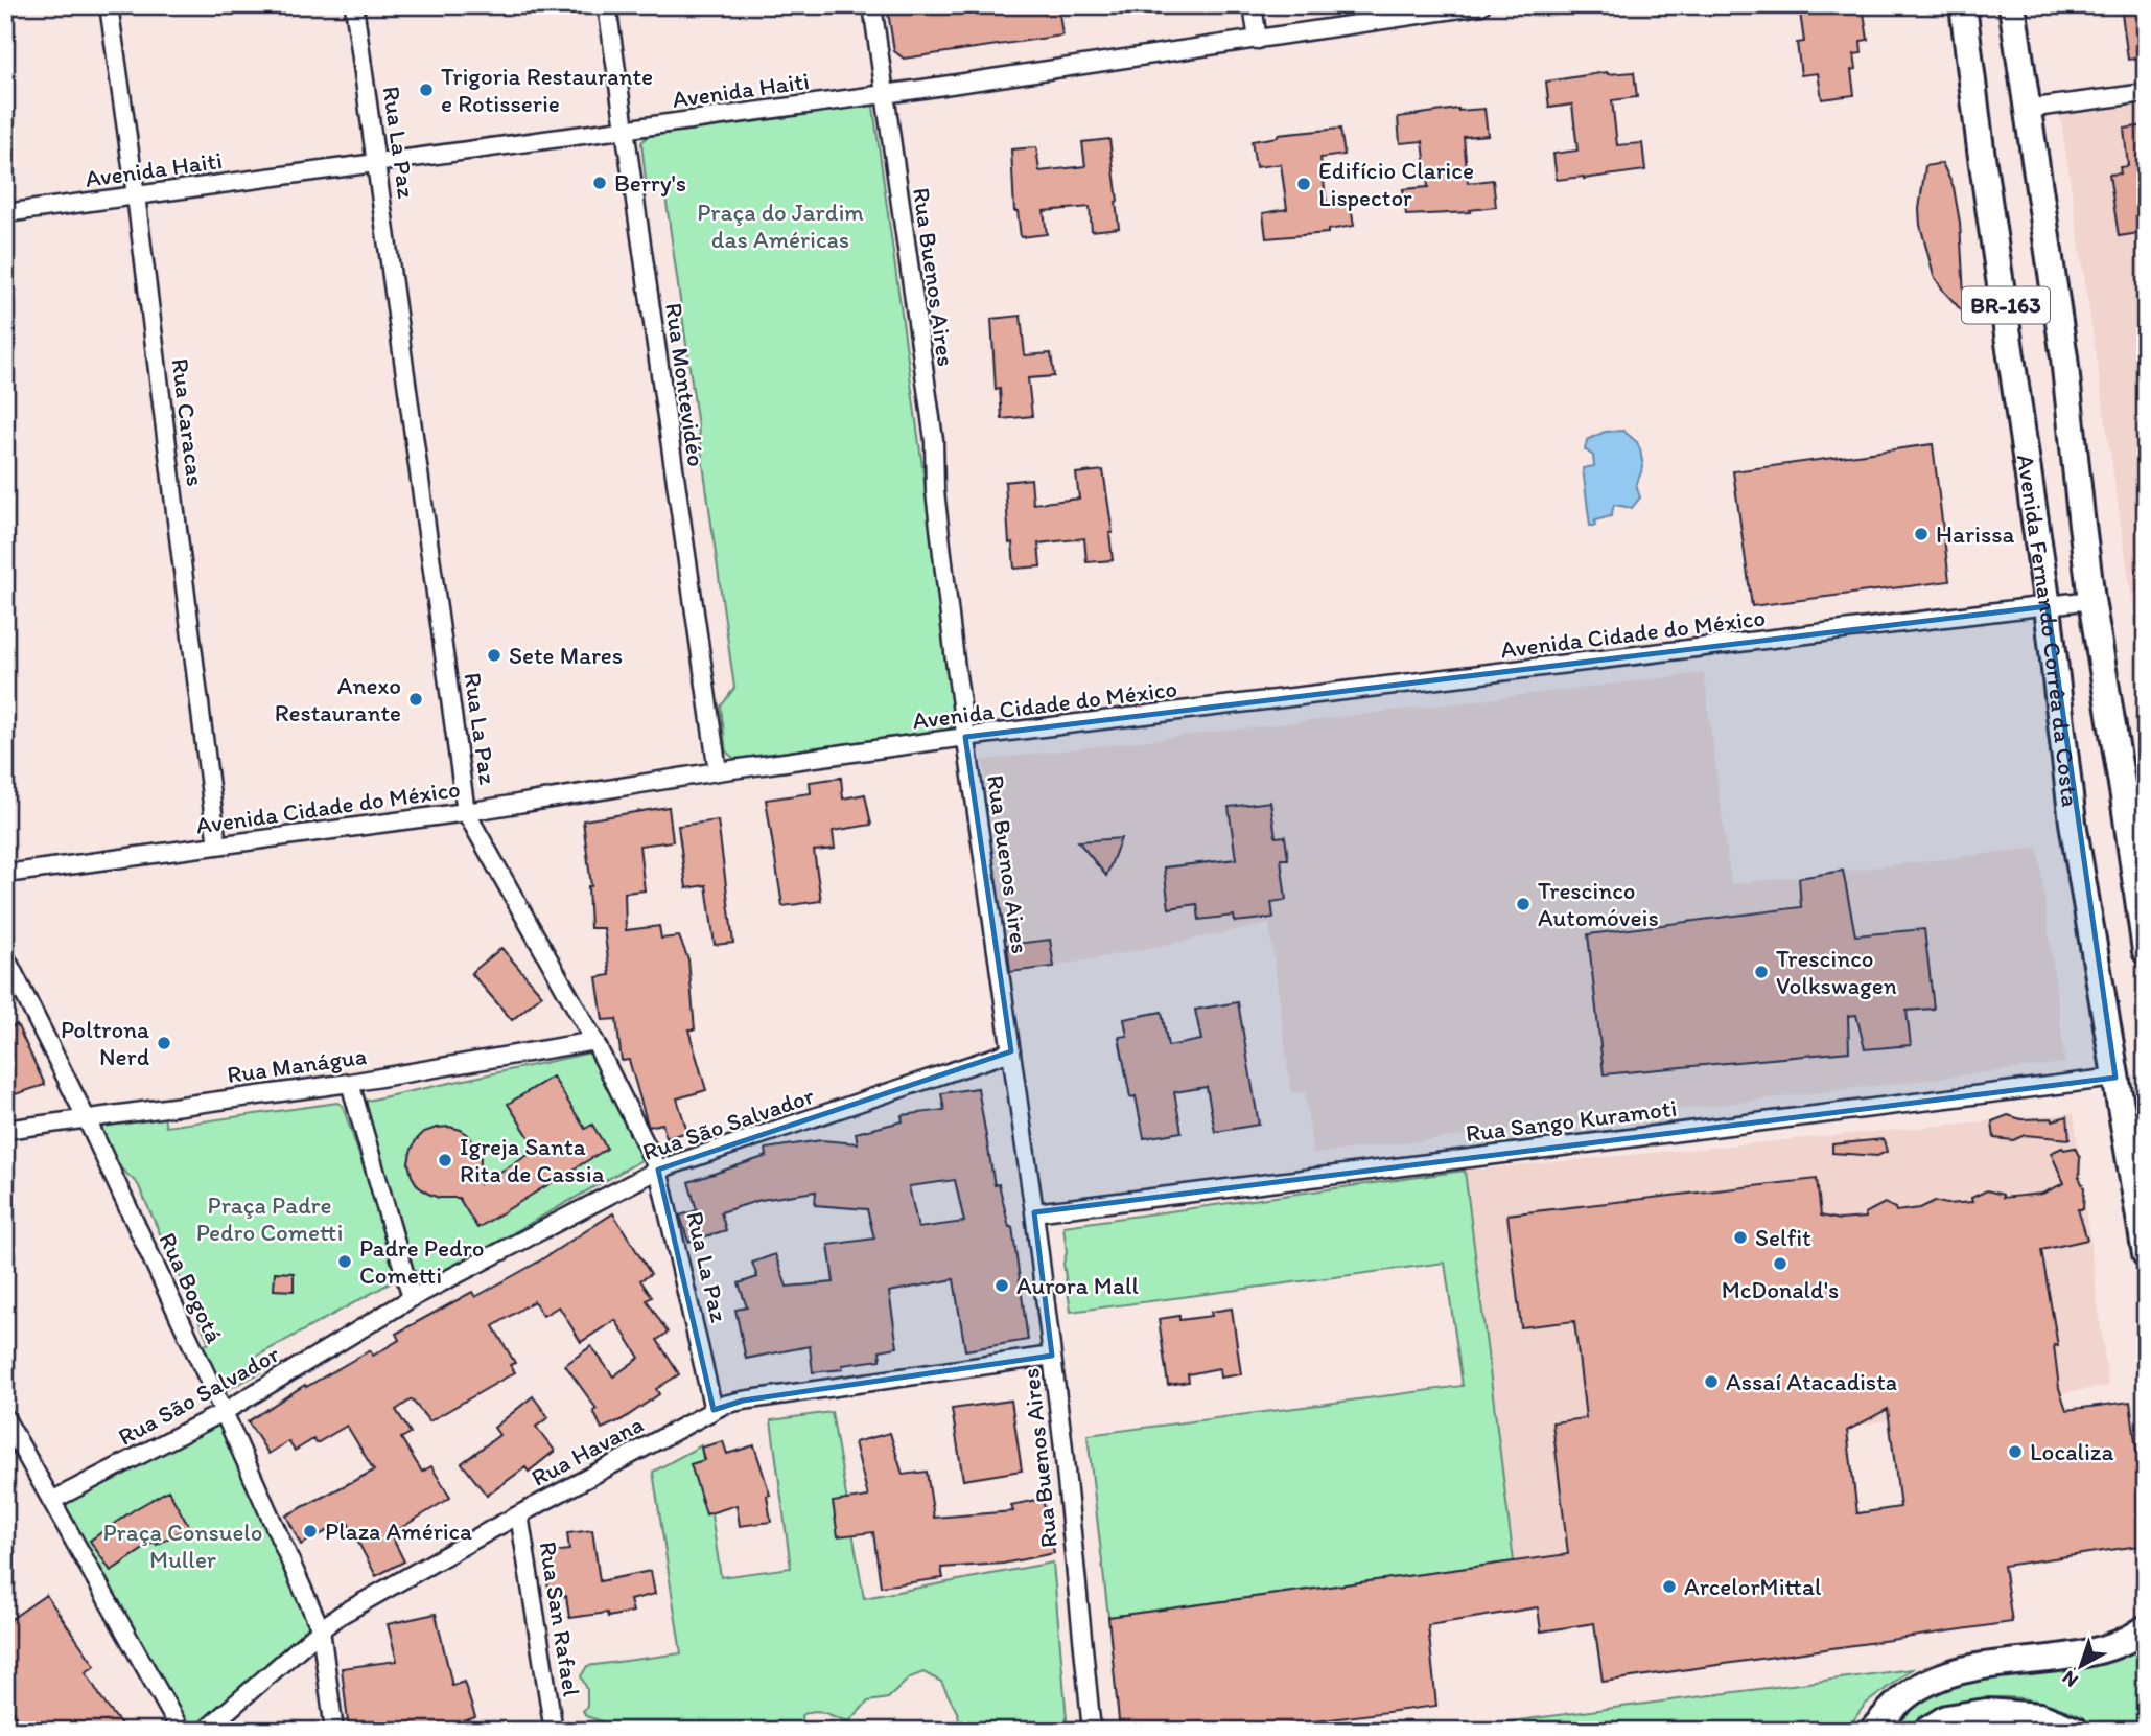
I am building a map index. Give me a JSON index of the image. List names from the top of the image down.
{
  "streets": {
    "highway": ["BR-163", "Avenida Fernando Corrêa da Costa"],
    "street": [
      "Avenida Haiti",
      "Rua La Paz",
      "Rua Buenos Aires",
      "Rua Montevidéo",
      "Rua Caracas",
      "Avenida Cidade do México",
      "Rua Manágua",
      "Rua Sango Kuramoti",
      "Rua São Salvador",
      "Rua Bogotá",
      "Rua Havana",
      "Rua San Rafael"
    ]
  },
  "crossings": [
    ["Avenida Haiti", "Rua La Paz"],
    ["Avenida Haiti", "Rua Buenos Aires"],
    ["Avenida Haiti", "Rua Montevidéo"],
    ["Avenida Haiti", "Rua Caracas"],
    ["Rua La Paz", "Avenida Cidade do México"],
    ["Rua La Paz", "Rua Manágua"],
    ["Rua La Paz", "Rua São Salvador"],
    ["Rua La Paz", "Rua Havana"],
    ["Rua Buenos Aires", "Avenida Cidade do México"],
    ["Rua Buenos Aires", "Rua Sango Kuramoti"],
    ["Rua Buenos Aires", "Rua São Salvador"],
    ["Rua Buenos Aires", "Rua Havana"],
    ["Rua Montevidéo", "Avenida Cidade do México"],
    ["Rua Caracas", "Avenida Cidade do México"],
    ["Avenida Fernando Corrêa da Costa", "Avenida Cidade do México"],
    ["Avenida Fernando Corrêa da Costa", "Rua Sango Kuramoti"],
    ["Rua Manágua", "Rua Bogotá"],
    ["Rua São Salvador", "Rua Bogotá"],
    ["Rua Bogotá", "Rua Havana"],
    ["Rua Havana", "Rua San Rafael"]
  ],
  "parks": ["Praça do Jardim das Américas", "Praça Padre Pedro Cometti", "Praça Consuelo Muller"],
  "places": [
    "Trigoria Restaurante e Rotisserie",
    "Berry's",
    "Edifício Clarice Lispector",
    "Harissa",
    "Sete Mares",
    "Anexo Restaurante",
    "Trescinco Automóveis",
    "Trescinco Volkswagen",
    "Poltrona Nerd",
    "Igreja Santa Rita de Cassia",
    "Selfit",
    "Padre Pedro Cometti",
    "McDonald's",
    "Aurora Mall",
    "Assaí Atacadista",
    "Localiza",
    "Plaza América",
    "ArcelorMittal"
  ],
  "north": "bottom left"
}
